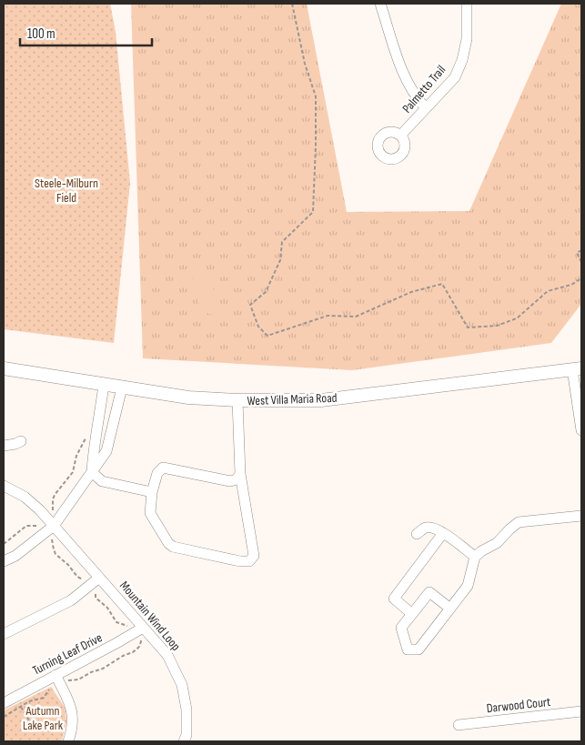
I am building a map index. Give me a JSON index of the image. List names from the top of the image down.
{
  "streets": {
    "main road": ["West Villa Maria Road"],
    "street": [
      "Palmetto Trail",
      "Mountain Wind Loop",
      "Turning Leaf Drive",
      "Darwood Court"
    ]
  },
  "crossings": [
    ["Mountain Wind Loop", "Turning Leaf Drive"]
  ],
  "parks": ["Steele-Milburn Field", "Autumn Lake Park"],
  "scale_bar": "100 m"
}
